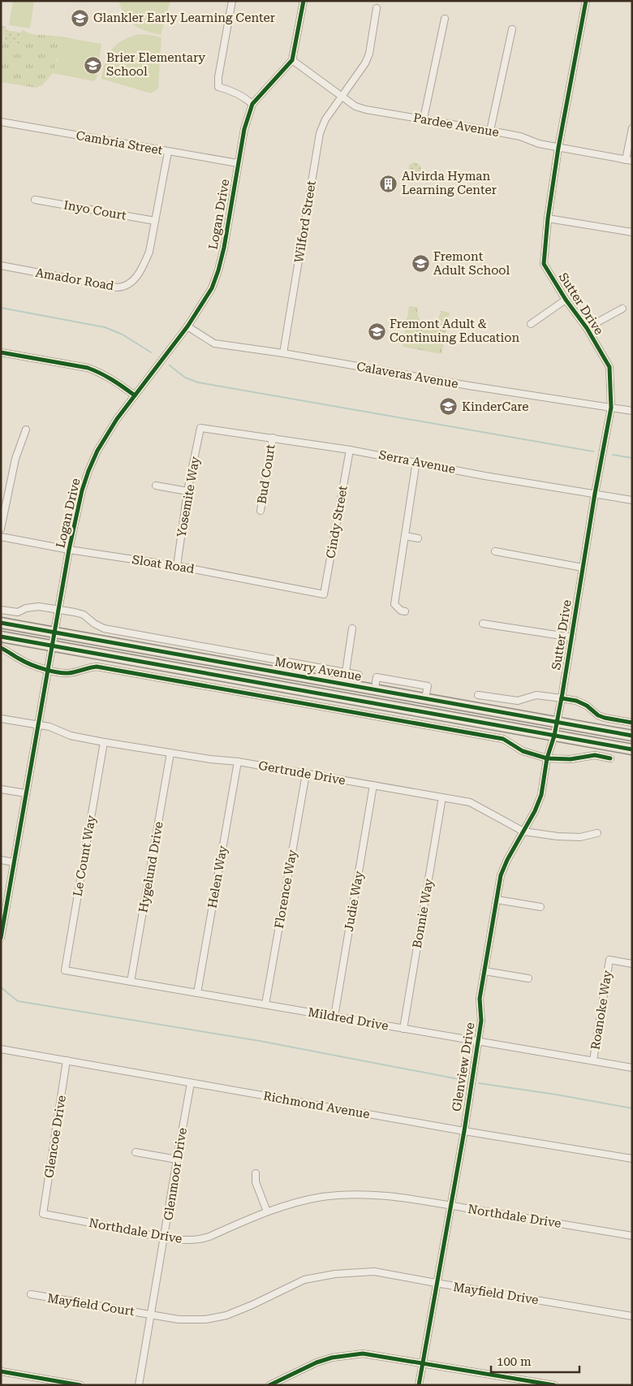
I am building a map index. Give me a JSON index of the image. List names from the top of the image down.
{
  "streets": {
    "main road": ["Mowry Avenue"],
    "street": [
      "Pardee Avenue",
      "Cambria Street",
      "Inyo Court",
      "Logan Drive",
      "Wilford Street",
      "Amador Road",
      "Sutter Drive",
      "Calaveras Avenue",
      "Serra Avenue",
      "Bud Court",
      "Yosemite Way",
      "Cindy Street",
      "Sloat Road",
      "Gertrude Drive",
      "Le Count Way",
      "Hygelund Drive",
      "Helen Way",
      "Florence Way",
      "Judie Way",
      "Bonnie Way",
      "Roanoke Way",
      "Mildred Drive",
      "Glenview Drive",
      "Richmond Avenue",
      "Glencoe Drive",
      "Glenmoor Drive",
      "Northdale Drive",
      "Mayfield Drive",
      "Mayfield Court"
    ]
  },
  "crossings": [
    ["Pardee Avenue", "Logan Drive"],
    ["Pardee Avenue", "Wilford Street"],
    ["Pardee Avenue", "Sutter Drive"],
    ["Cambria Street", "Logan Drive"],
    ["Cambria Street", "Amador Road"],
    ["Inyo Court", "Amador Road"],
    ["Logan Drive", "Calaveras Avenue"],
    ["Logan Drive", "Sloat Road"],
    ["Logan Drive", "Mowry Avenue"],
    ["Logan Drive", "Gertrude Drive"],
    ["Wilford Street", "Calaveras Avenue"],
    ["Sutter Drive", "Calaveras Avenue"],
    ["Sutter Drive", "Serra Avenue"],
    ["Sutter Drive", "Mowry Avenue"],
    ["Sutter Drive", "Glenview Drive"],
    ["Serra Avenue", "Bud Court"],
    ["Serra Avenue", "Yosemite Way"],
    ["Serra Avenue", "Cindy Street"],
    ["Yosemite Way", "Sloat Road"],
    ["Cindy Street", "Sloat Road"],
    ["Mowry Avenue", "Glenview Drive"],
    ["Gertrude Drive", "Le Count Way"],
    ["Gertrude Drive", "Hygelund Drive"],
    ["Gertrude Drive", "Helen Way"],
    ["Gertrude Drive", "Florence Way"],
    ["Gertrude Drive", "Judie Way"],
    ["Gertrude Drive", "Bonnie Way"],
    ["Gertrude Drive", "Glenview Drive"],
    ["Le Count Way", "Mildred Drive"],
    ["Hygelund Drive", "Mildred Drive"],
    ["Helen Way", "Mildred Drive"],
    ["Florence Way", "Mildred Drive"],
    ["Judie Way", "Mildred Drive"],
    ["Bonnie Way", "Mildred Drive"],
    ["Roanoke Way", "Mildred Drive"],
    ["Mildred Drive", "Glenview Drive"],
    ["Glenview Drive", "Richmond Avenue"],
    ["Glenview Drive", "Northdale Drive"],
    ["Glenview Drive", "Mayfield Drive"],
    ["Richmond Avenue", "Glencoe Drive"],
    ["Richmond Avenue", "Glenmoor Drive"],
    ["Glencoe Drive", "Northdale Drive"],
    ["Glenmoor Drive", "Northdale Drive"],
    ["Glenmoor Drive", "Mayfield Drive"],
    ["Glenmoor Drive", "Mayfield Court"],
    ["Mayfield Drive", "Mayfield Court"]
  ],
  "places": {
    "school or university": [
      "Glankler Early Learning Center",
      "Brier Elementary School",
      "Fremont Adult School",
      "Fremont Adult & Continuing Education",
      "KinderCare"
    ],
    "building": ["Alvirda Hyman Learning Center"]
  },
  "scale_bar": "100 m"
}
